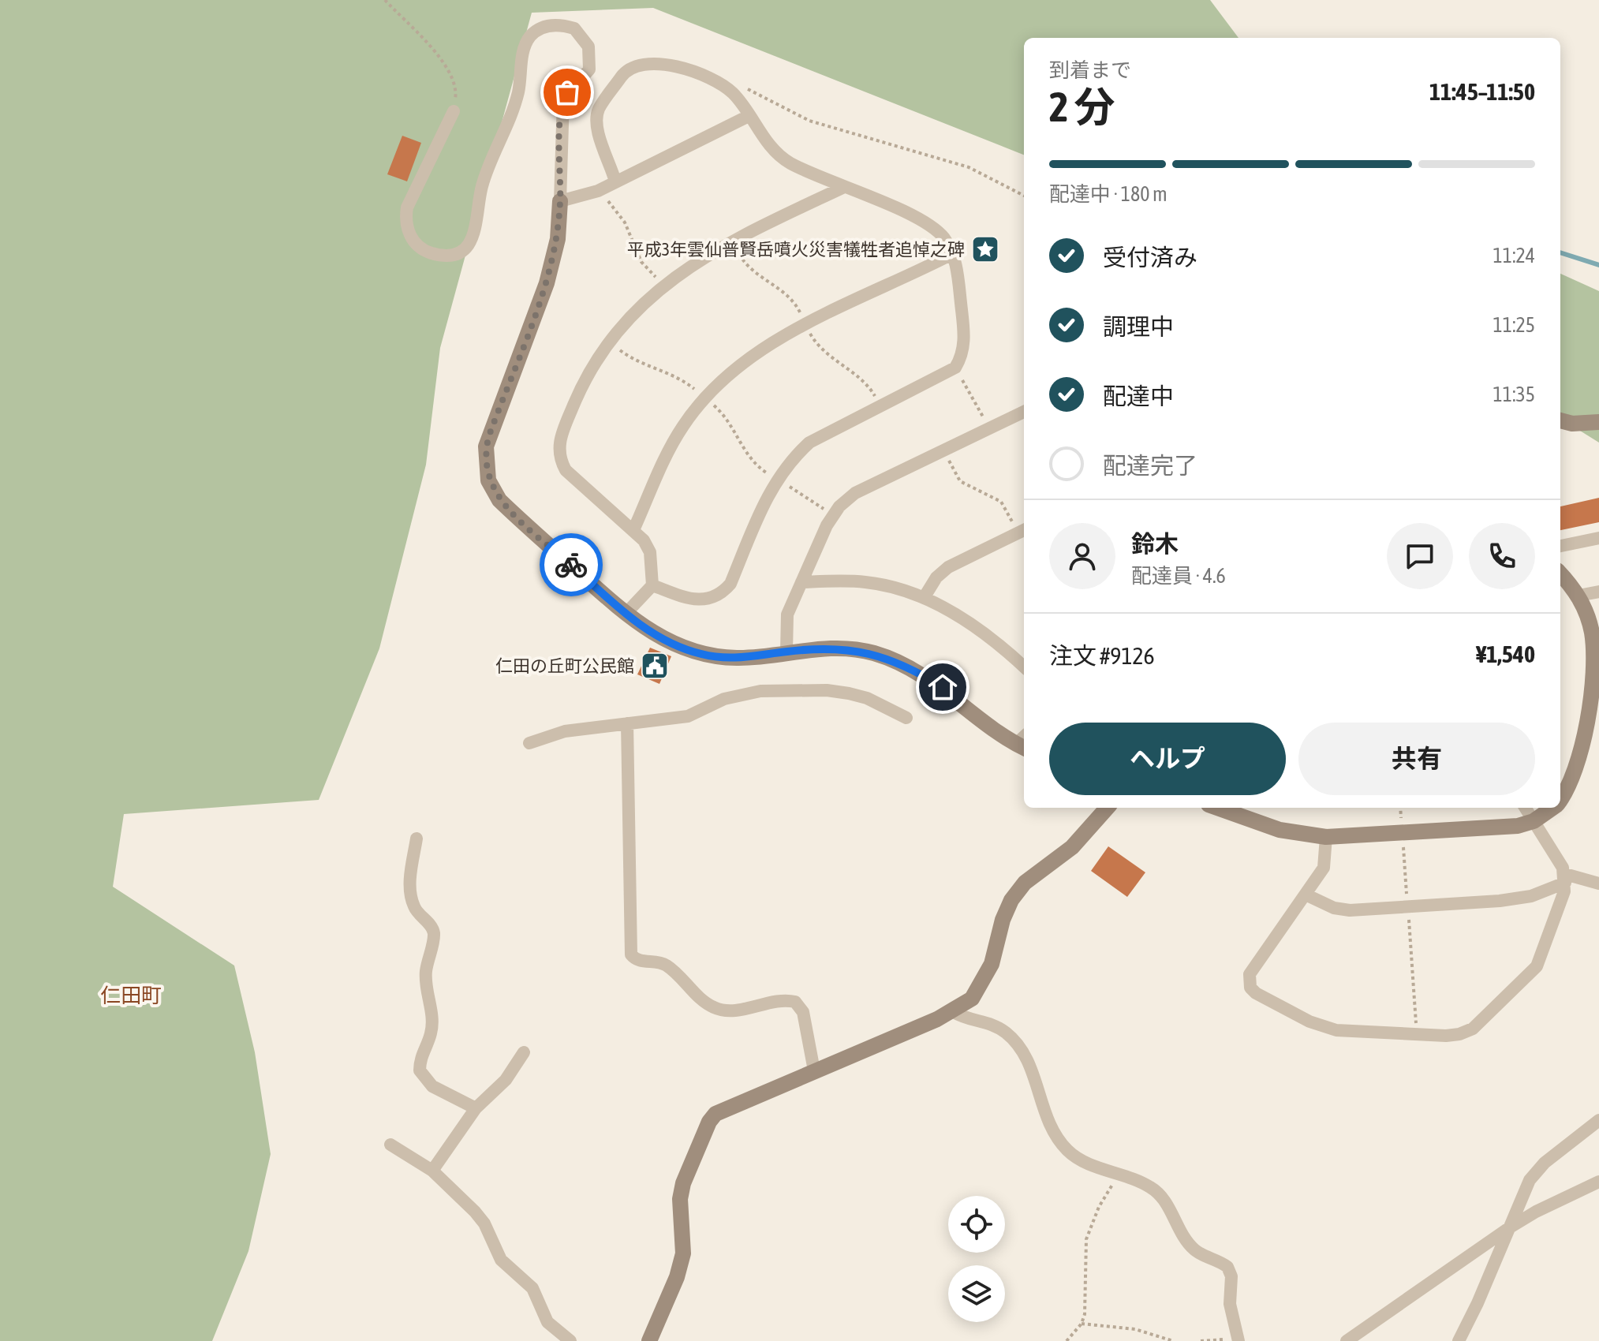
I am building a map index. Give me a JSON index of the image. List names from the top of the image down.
{
  "districts": ["仁田町"],
  "places": {
    "place": ["平成3年雲仙普賢岳噴火災害犠牲者追悼之碑"],
    "public building": ["仁田の丘町公民館"]
  },
  "page": {
    "heading": ["2 分", "到着まで", "11:45–11:50"],
    "panel": [
      "鈴木",
      "配達員 · 4.6",
      "注文 #9126",
      "¥1,540"
    ],
    "bar": "配達中 · 180 m",
    "list": [
      ["受付済み", "11:24"],
      ["調理中", "11:25"],
      ["配達中", "11:35"],
      "配達完了"
    ],
    "buttons": ["ヘルプ", "共有"]
  }
}
